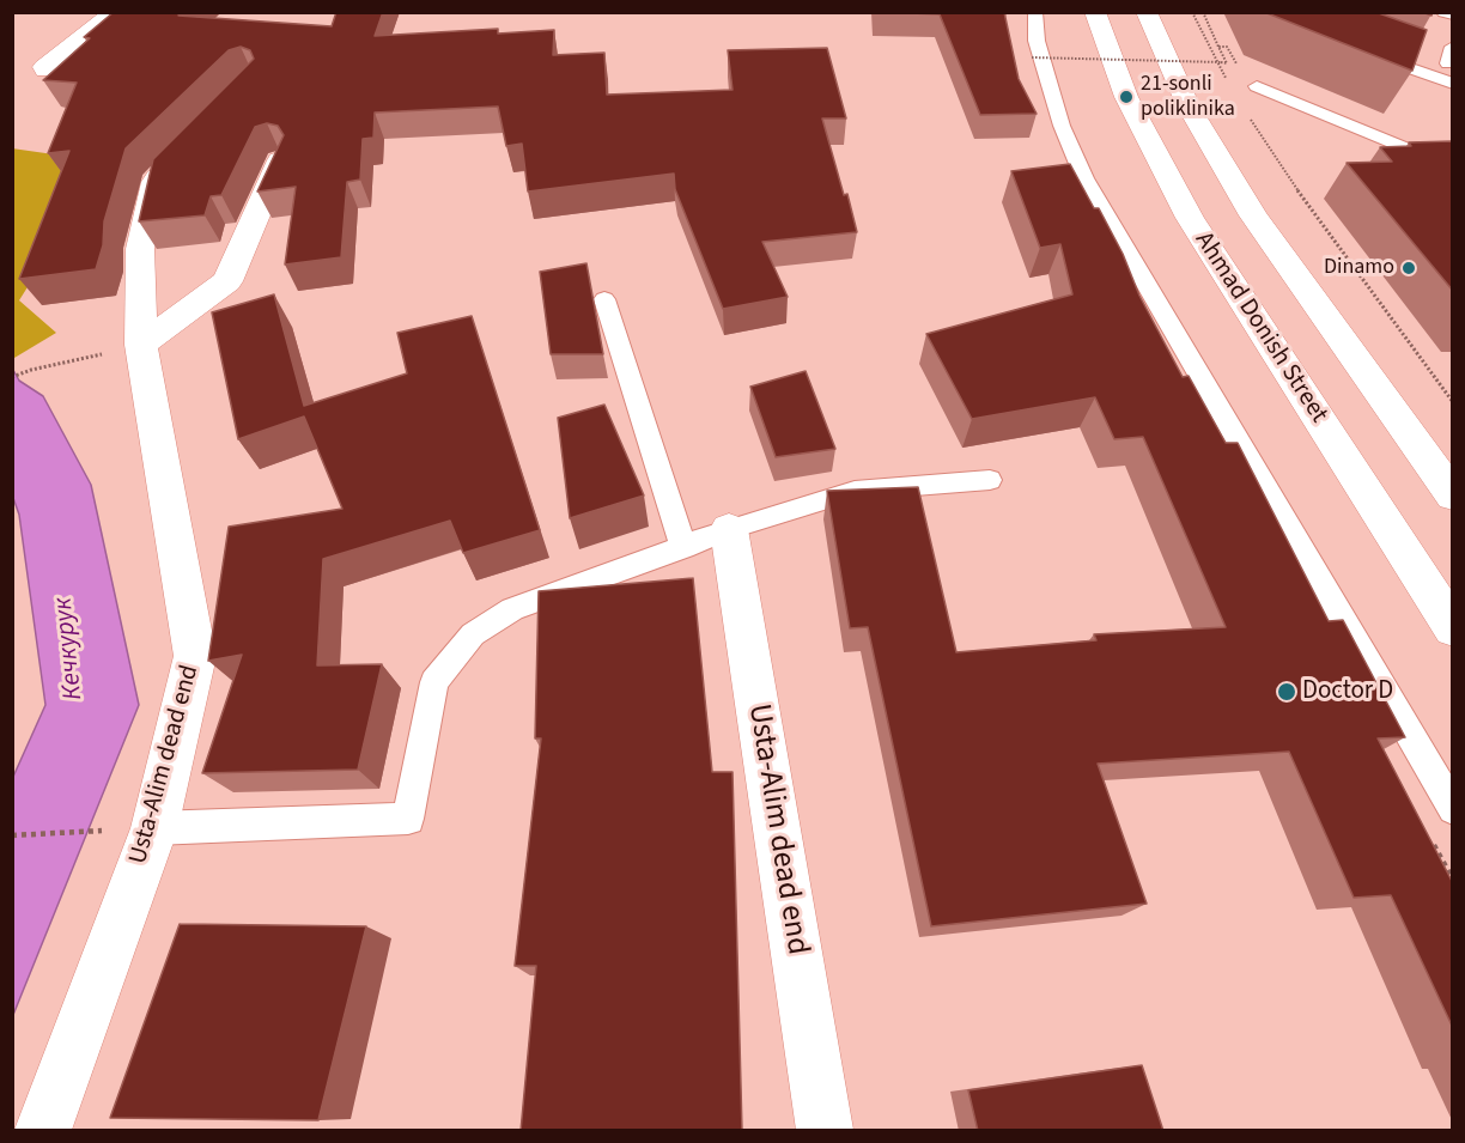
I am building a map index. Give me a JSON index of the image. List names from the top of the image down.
{
  "streets": {
    "street": ["Ahmad Donish Street", "Usta-Alim dead end"]
  },
  "water": ["Кечкурук"],
  "places": ["21-sonli poliklinika", "Dinamo", "Doctor D"]
}
